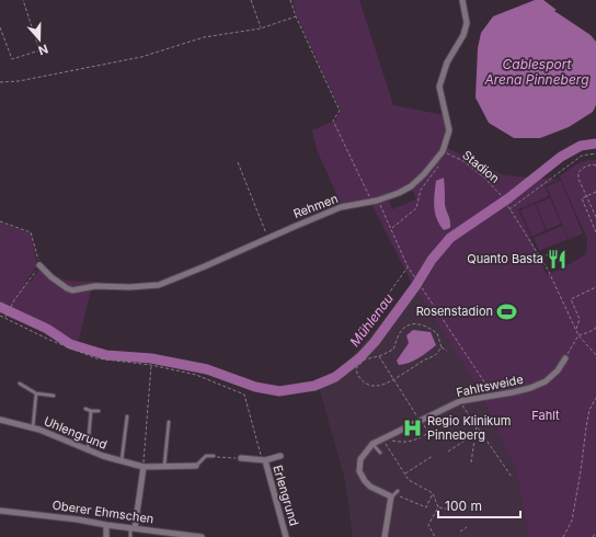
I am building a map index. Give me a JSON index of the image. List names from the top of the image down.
{
  "streets": {
    "street": [
      "Rehmen",
      "Fahltsweide",
      "Uhlengrund",
      "Erlengrund",
      "Oberer Ehmschen"
    ],
    "path": ["Stadion"]
  },
  "water": ["Cablesport Arena Pinneberg", "Mühlenau"],
  "parks": ["Fahlt"],
  "places": {
    "restaurant": ["Quanto Basta"],
    "sports": ["Rosenstadion"],
    "hospital": ["Regio Klinikum Pinneberg"]
  },
  "scale_bar": "100 m",
  "north": "bottom"
}
